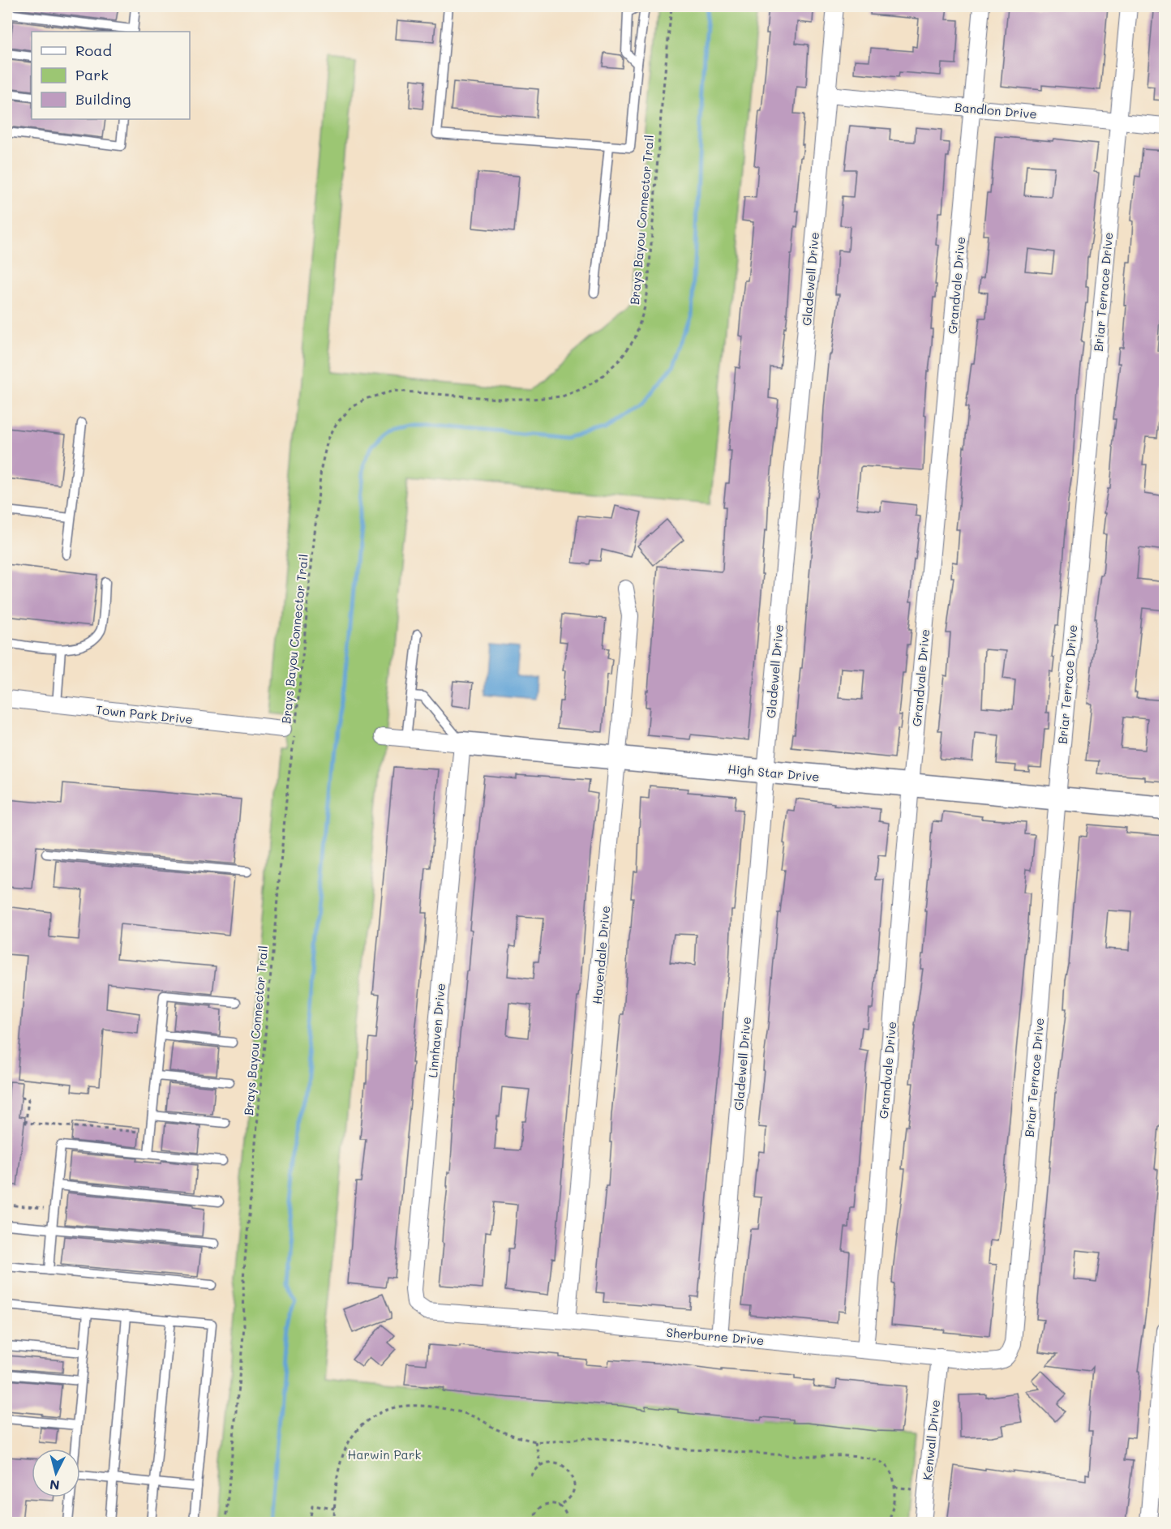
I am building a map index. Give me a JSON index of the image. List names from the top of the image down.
{
  "streets": {
    "street": [
      "Bandlon Drive",
      "Gladewell Drive",
      "Grandvale Drive",
      "Briar Terrace Drive",
      "Town Park Drive",
      "High Star Drive",
      "Havendale Drive",
      "Linnhaven Drive",
      "Sherburne Drive",
      "Kenwall Drive"
    ],
    "path": ["Brays Bayou Connector Trail"]
  },
  "crossings": [
    ["Bandlon Drive", "Gladewell Drive"],
    ["Bandlon Drive", "Grandvale Drive"],
    ["Bandlon Drive", "Briar Terrace Drive"],
    ["Gladewell Drive", "High Star Drive"],
    ["Gladewell Drive", "Sherburne Drive"],
    ["Grandvale Drive", "High Star Drive"],
    ["Grandvale Drive", "Sherburne Drive"],
    ["Briar Terrace Drive", "High Star Drive"],
    ["Briar Terrace Drive", "Sherburne Drive"],
    ["High Star Drive", "Havendale Drive"],
    ["High Star Drive", "Linnhaven Drive"],
    ["Havendale Drive", "Sherburne Drive"],
    ["Linnhaven Drive", "Sherburne Drive"],
    ["Sherburne Drive", "Kenwall Drive"]
  ],
  "parks": ["Harwin Park"],
  "legend": ["Road", "Park", "Building"],
  "north": "bottom"
}
